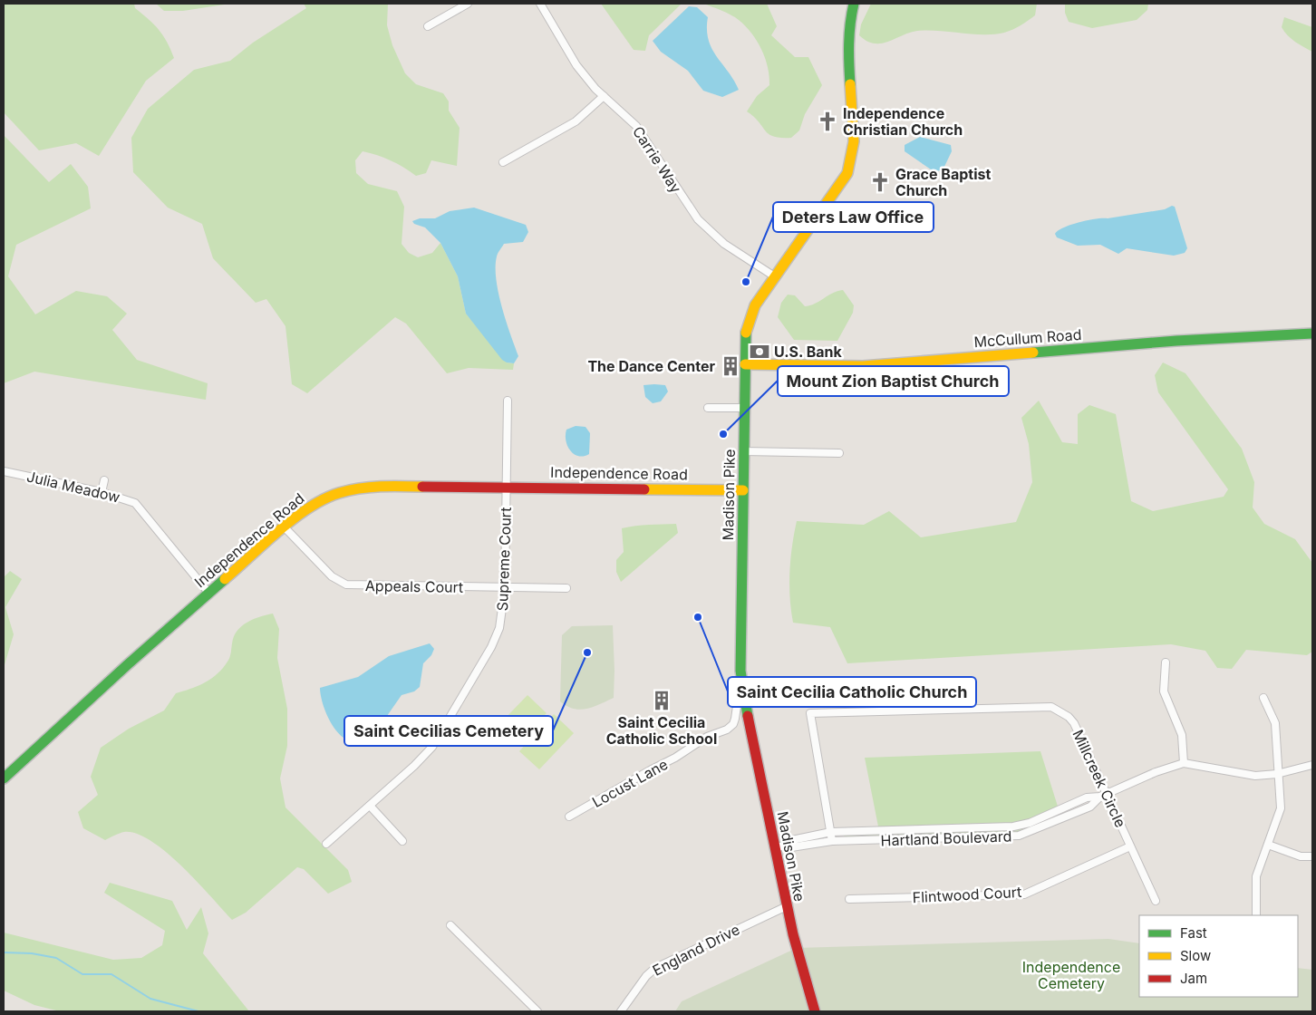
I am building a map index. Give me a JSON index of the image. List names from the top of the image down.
{
  "streets": {
    "street": [
      "Carrie Way",
      "McCullum Road",
      "Independence Road",
      "Julia Meadow",
      "Madison Pike",
      "Supreme Court",
      "Appeals Court",
      "Millcreek Circle",
      "Locust Lane",
      "Hartland Boulevard",
      "Flintwood Court",
      "England Drive"
    ]
  },
  "crossings": [
    ["Carrie Way", "Madison Pike"],
    ["McCullum Road", "Madison Pike"],
    ["Independence Road", "Julia Meadow"],
    ["Independence Road", "Madison Pike"],
    ["Independence Road", "Supreme Court"],
    ["Independence Road", "Appeals Court"],
    ["Madison Pike", "Locust Lane"],
    ["Madison Pike", "Hartland Boulevard"],
    ["Madison Pike", "England Drive"],
    ["Supreme Court", "Appeals Court"],
    ["Millcreek Circle", "Hartland Boulevard"],
    ["Millcreek Circle", "Flintwood Court"]
  ],
  "parks": ["Independence Cemetery"],
  "places": {
    "church": ["Independence Christian Church", "Grace Baptist Church"],
    "other": [
      "Deters Law Office",
      "Mount Zion Baptist Church",
      "Saint Cecilia Catholic Church",
      "Saint Cecilias Cemetery"
    ],
    "bank": ["U.S. Bank"],
    "building": ["The Dance Center", "Saint Cecilia Catholic School"]
  },
  "legend": ["Fast", "Slow", "Jam"]
}
